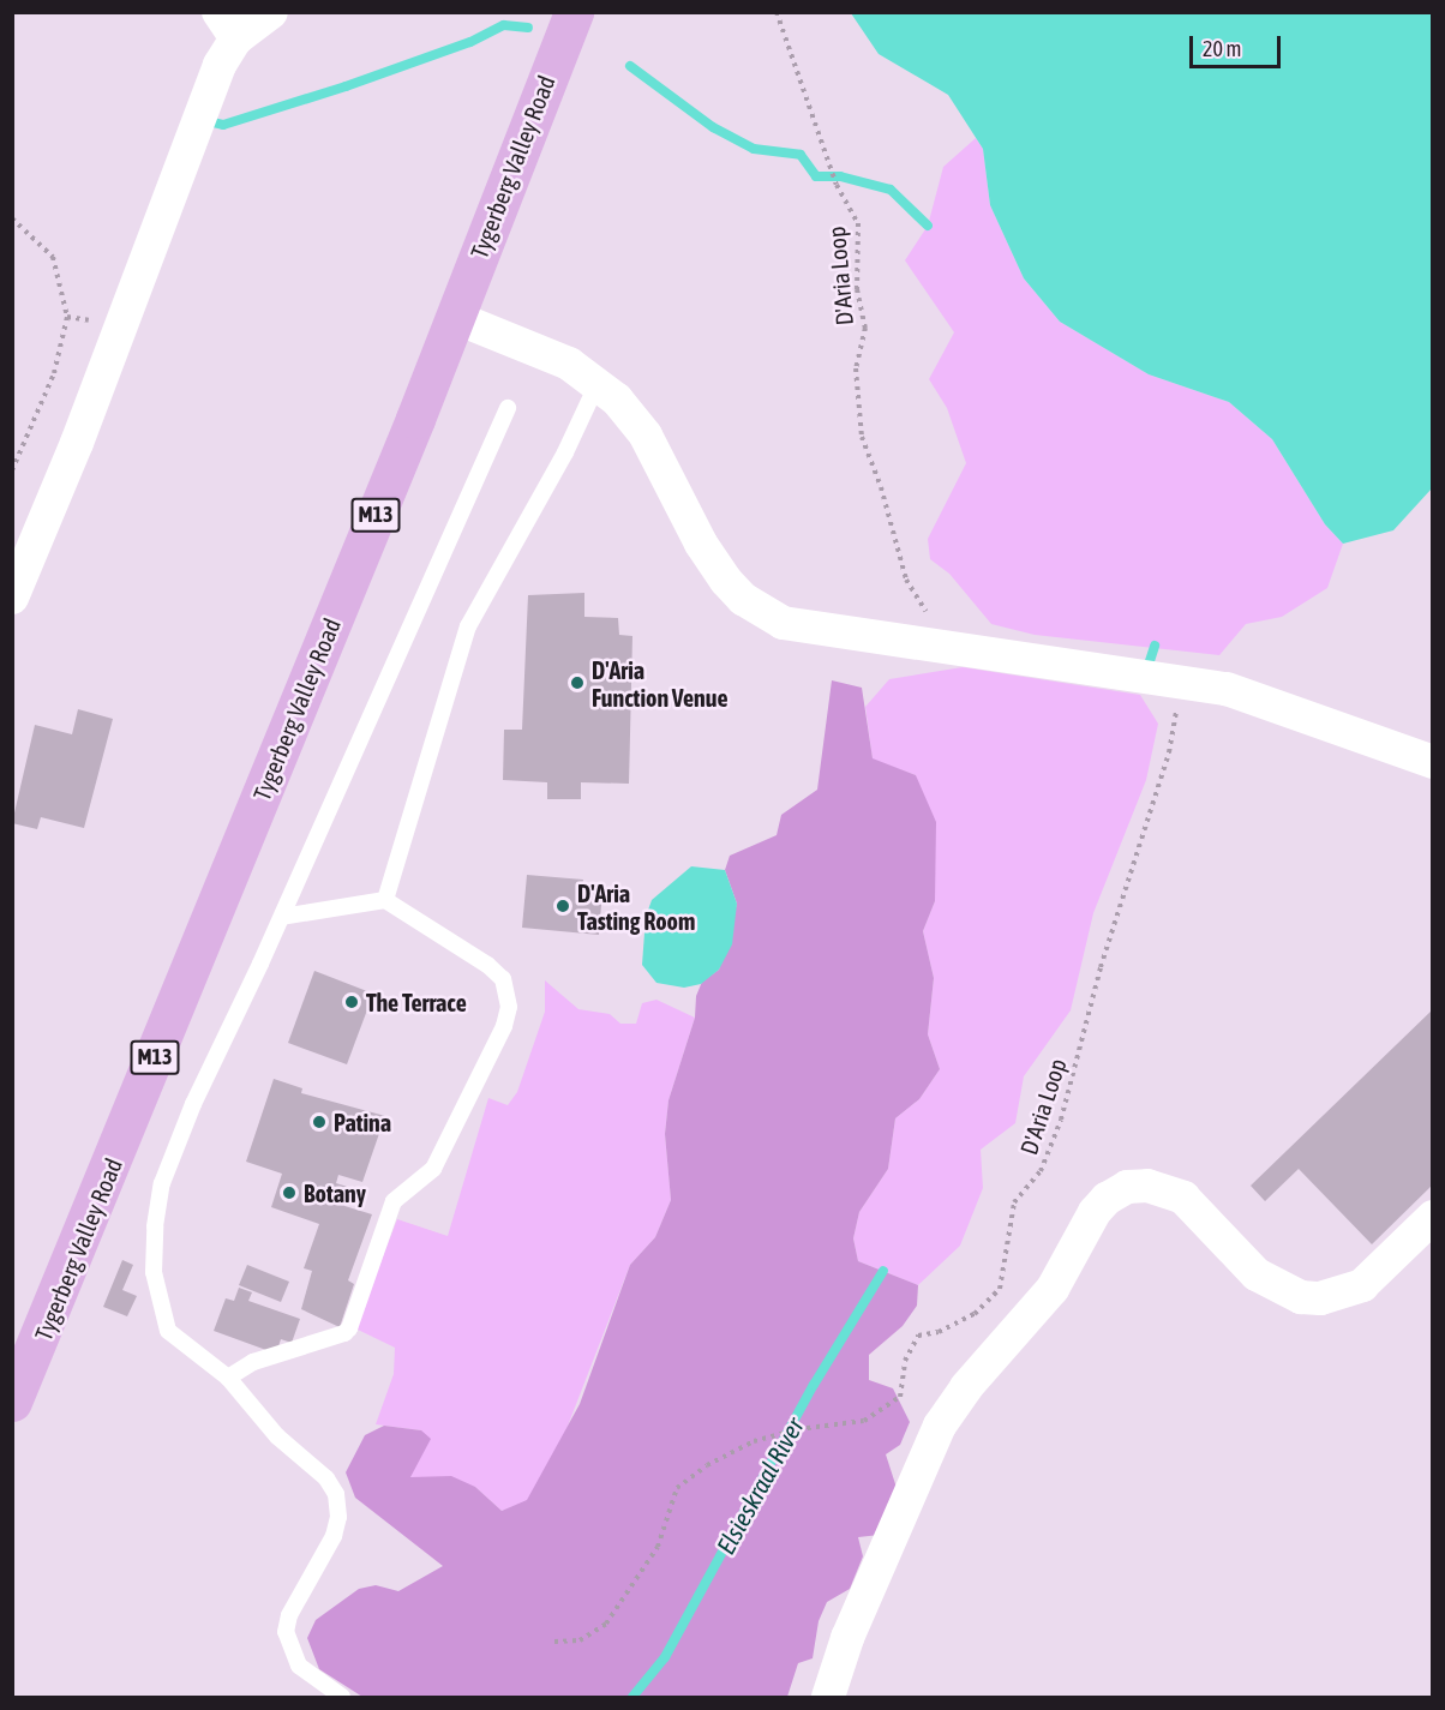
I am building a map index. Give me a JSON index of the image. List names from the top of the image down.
{
  "streets": {
    "main road": ["Tygerberg Valley Road", "M13"],
    "path": ["D'Aria Loop"]
  },
  "water": ["Elsieskraal River"],
  "places": [
    "D'Aria Function Venue",
    "D'Aria Tasting Room",
    "The Terrace",
    "Patina",
    "Botany"
  ],
  "scale_bar": "20 m"
}
